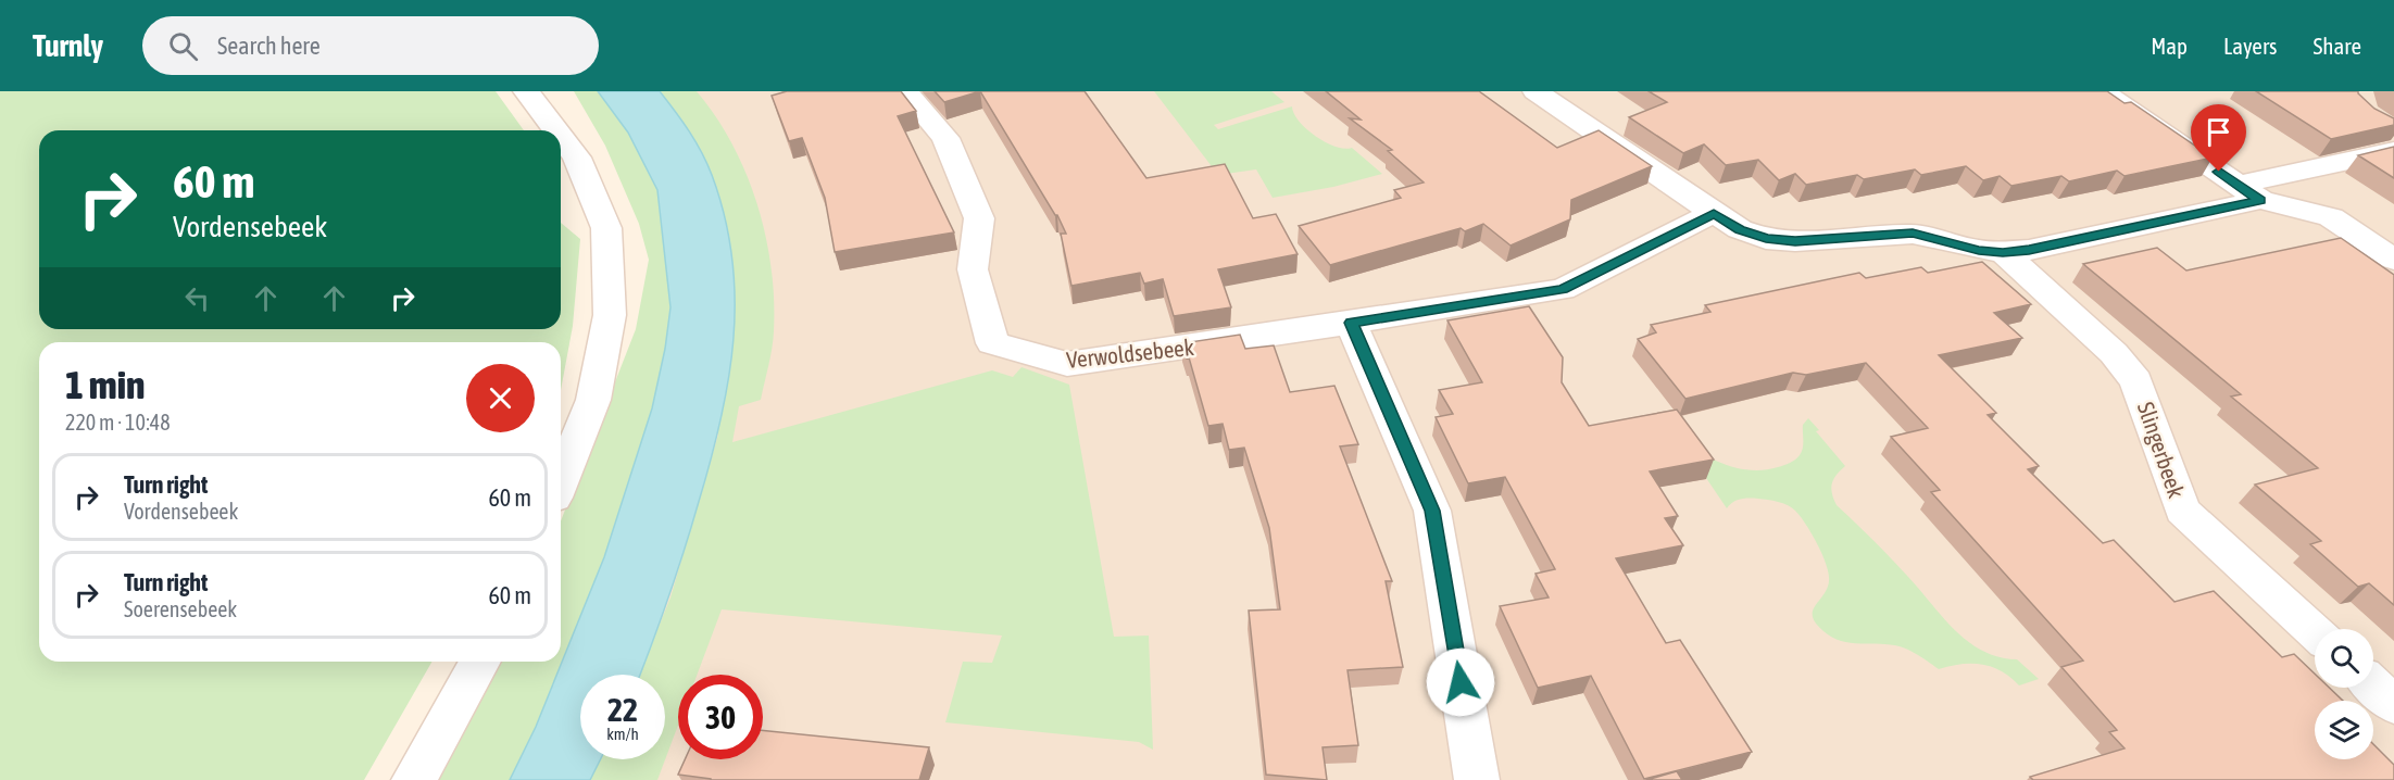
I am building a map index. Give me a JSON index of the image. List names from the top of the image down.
{
  "streets": {
    "street": ["Verwoldsebeek", "Slingerbeek"]
  },
  "page": {
    "header": "Turnly",
    "search": "Search here",
    "nav": ["Map", "Layers", "Share"],
    "turn": ["60 m", "Vordensebeek"],
    "heading": ["1 min", "220 m · 10:48"],
    "list": [
      {
        "name": "Turn right",
        "note": "Vordensebeek",
        "value": "60 m"
      },
      {
        "name": "Turn right",
        "note": "Soerensebeek",
        "value": "60 m"
      }
    ],
    "speed": "22 km/h",
    "limit": "30"
  }
}
